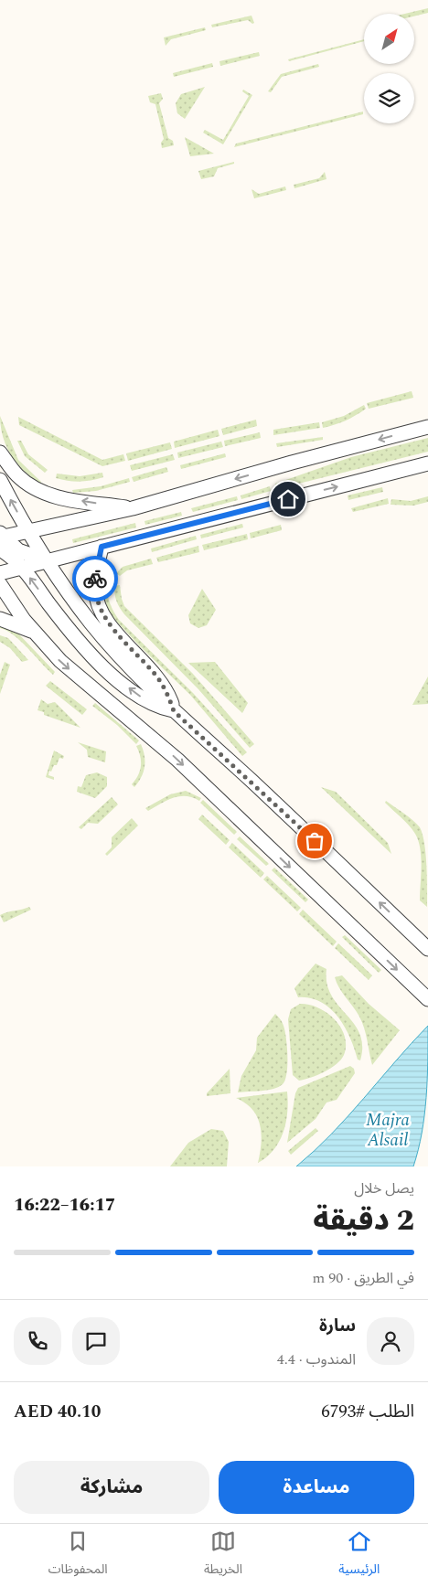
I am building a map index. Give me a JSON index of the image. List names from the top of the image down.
{
  "water": ["Majra Alsail"],
  "north": "top right",
  "page": {
    "heading": ["2 دقيقة", "يصل خلال", "16:17–16:22"],
    "panel": [
      "سارة",
      "المندوب · 4.4",
      "الطلب #6793",
      "AED 40.10"
    ],
    "bar": "في الطريق · 90 m",
    "buttons": ["مساعدة", "مشاركة"],
    "tabs": ["الرئيسية", "الخريطة", "المحفوظات"]
  }
}
